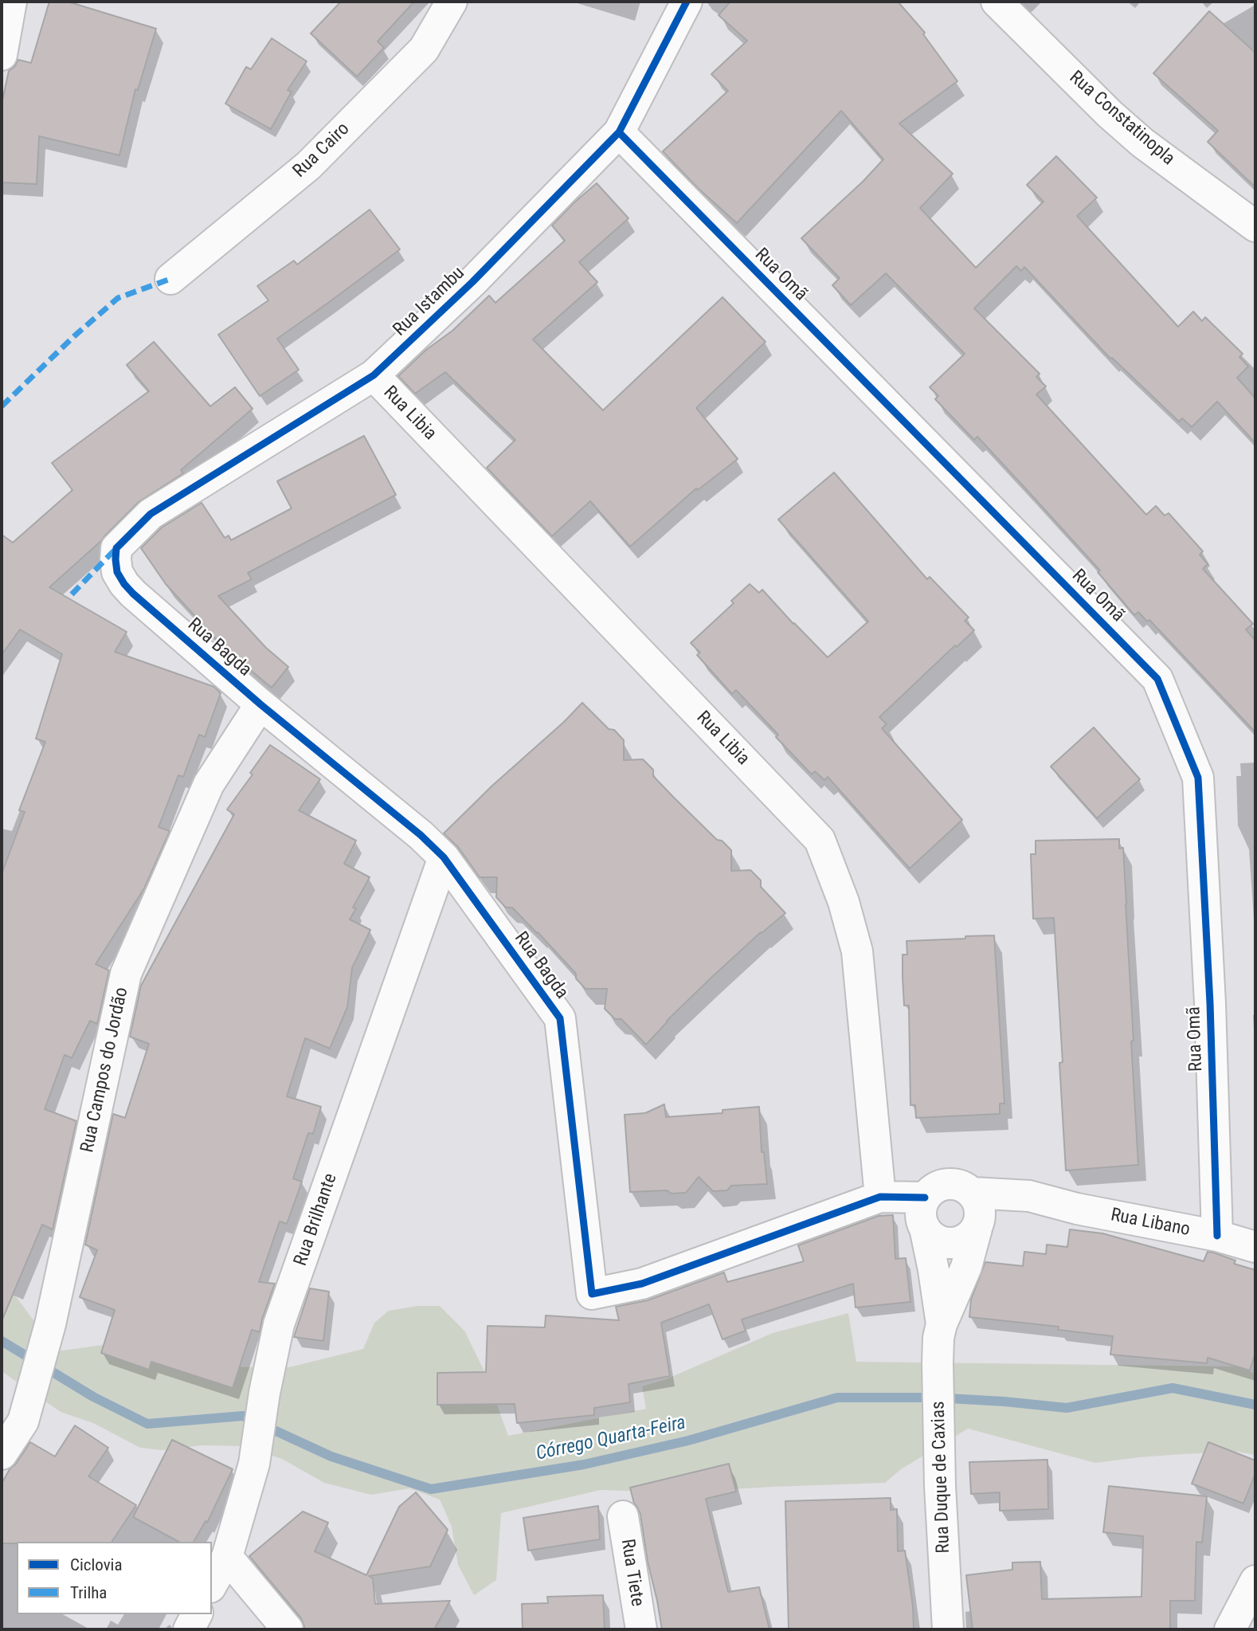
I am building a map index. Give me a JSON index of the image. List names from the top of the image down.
{
  "streets": {
    "street": [
      "Rua Constatinopla",
      "Rua Cairo",
      "Rua Omã",
      "Rua Istambu",
      "Rua Libia",
      "Rua Bagda",
      "Rua Campos do Jordão",
      "Rua Brilhante",
      "Rua Libano",
      "Rua Duque de Caxias",
      "Rua Tiete"
    ]
  },
  "crossings": [
    ["Rua Omã", "Rua Istambu"],
    ["Rua Omã", "Rua Libano"],
    ["Rua Istambu", "Rua Libia"],
    ["Rua Istambu", "Rua Bagda"],
    ["Rua Libia", "Rua Bagda"],
    ["Rua Bagda", "Rua Campos do Jordão"],
    ["Rua Bagda", "Rua Brilhante"],
    ["Rua Libano", "Rua Duque de Caxias"]
  ],
  "water": ["Córrego Quarta-Feira"],
  "legend": ["Ciclovia", "Trilha"]
}
